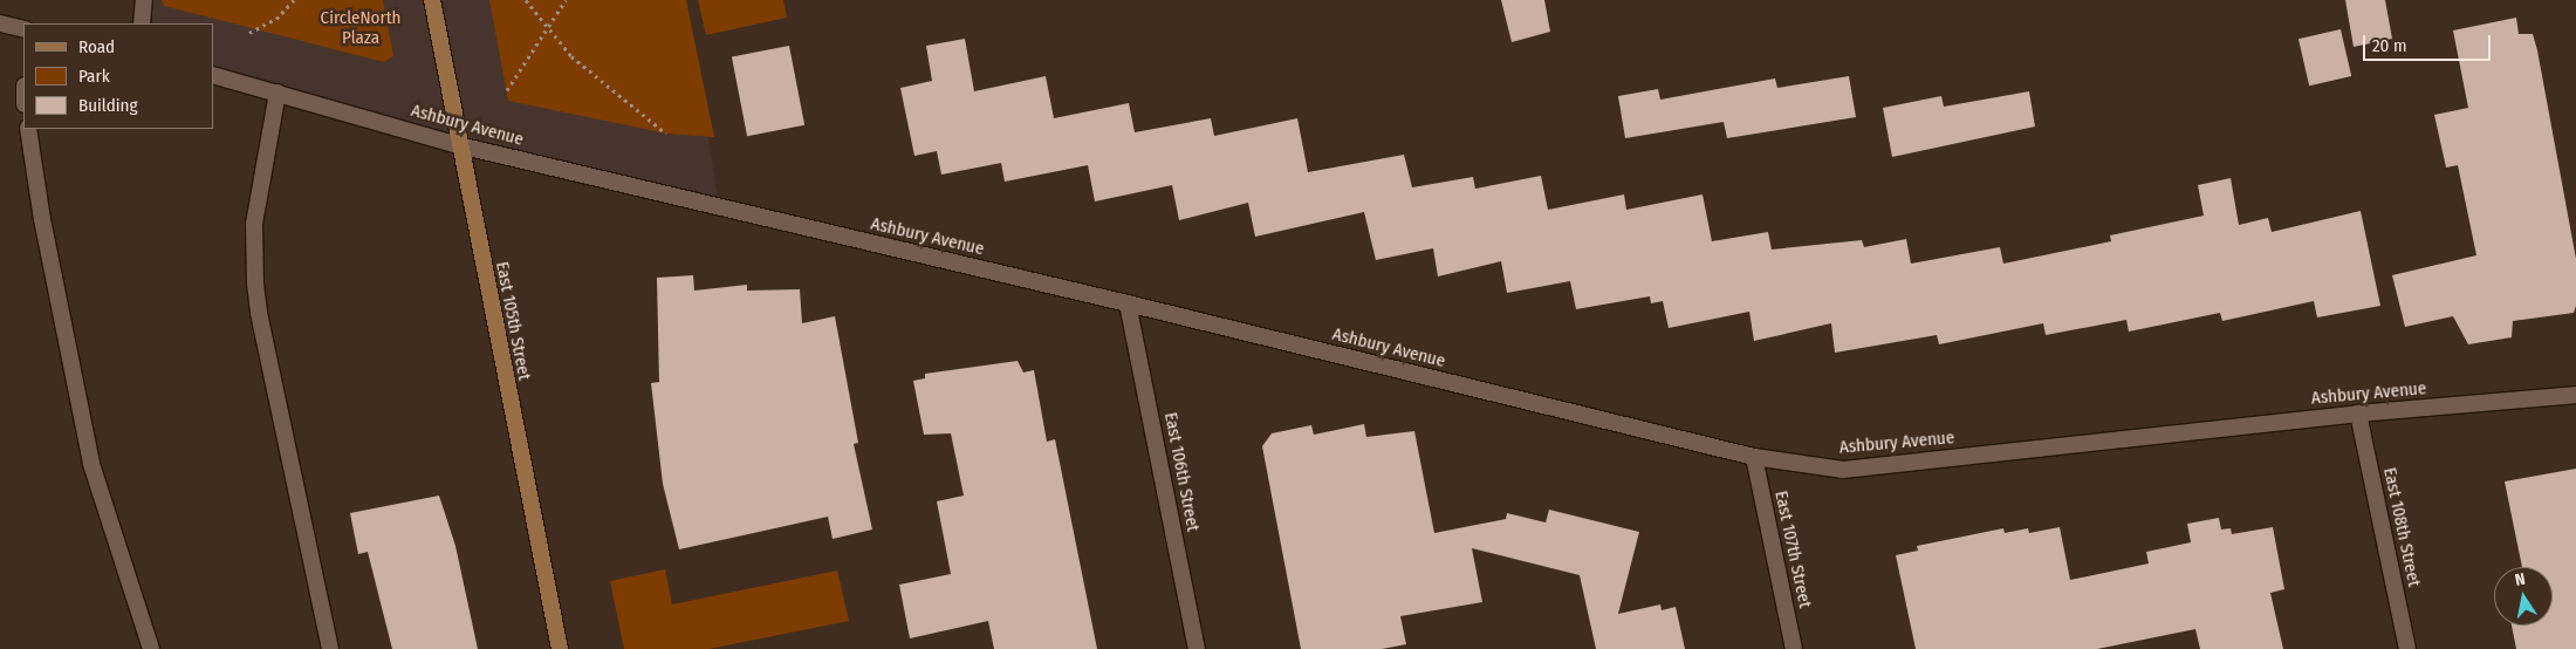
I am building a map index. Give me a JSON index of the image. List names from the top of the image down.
{
  "streets": {
    "main road": ["East 105th Street"],
    "street": [
      "Ashbury Avenue",
      "East 106th Street",
      "East 108th Street",
      "East 107th Street"
    ]
  },
  "crossings": [
    ["Ashbury Avenue", "East 105th Street"],
    ["Ashbury Avenue", "East 106th Street"],
    ["Ashbury Avenue", "East 108th Street"],
    ["Ashbury Avenue", "East 107th Street"]
  ],
  "parks": ["CircleNorth Plaza"],
  "legend": ["Road", "Park", "Building"],
  "scale_bar": "20 m",
  "north": "top"
}
